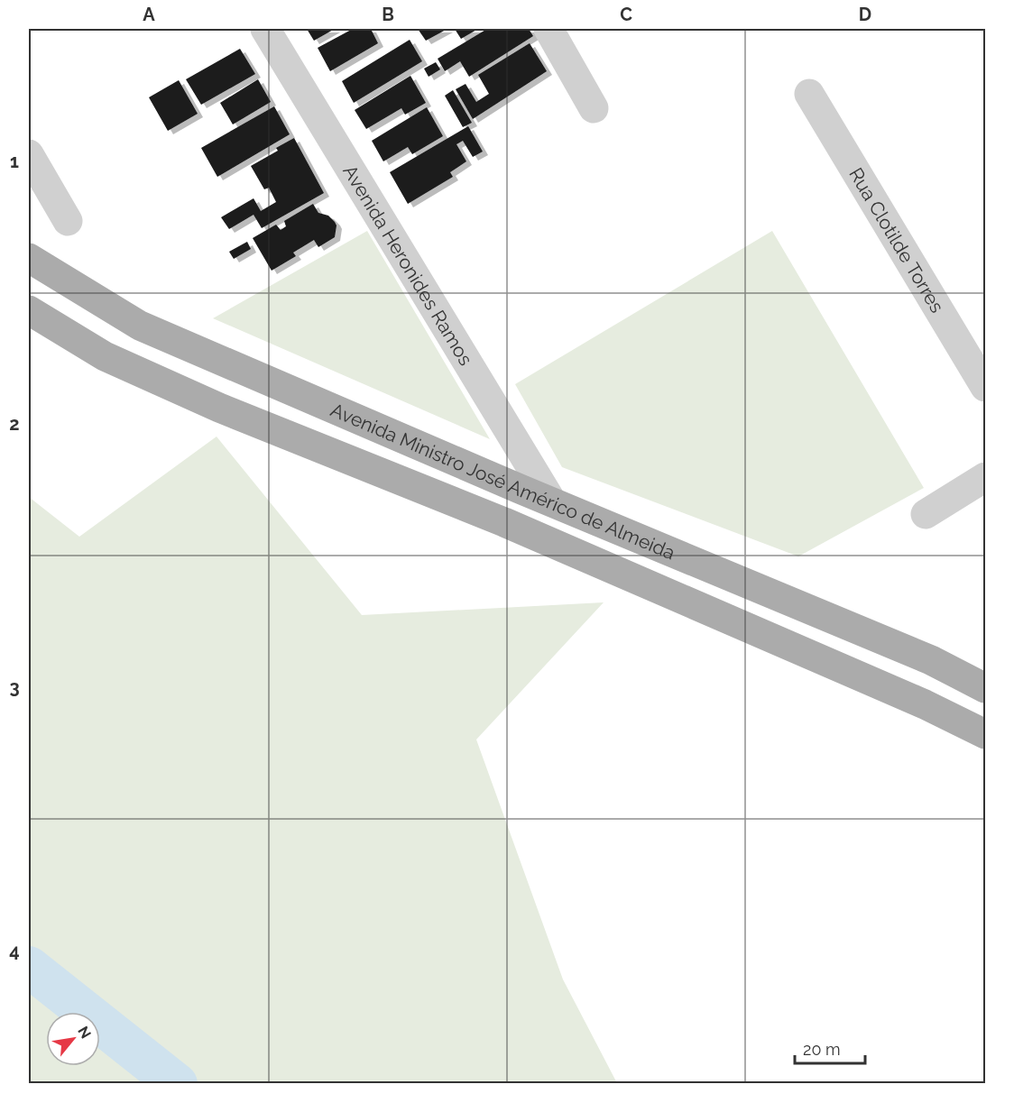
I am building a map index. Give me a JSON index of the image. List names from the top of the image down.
{
  "streets": {
    "main road": ["Avenida Ministro José Américo de Almeida"],
    "street": ["Rua Clotilde Torres", "Avenida Heronides Ramos"]
  },
  "crossings": [
    ["Avenida Heronides Ramos", "Avenida Ministro José Américo de Almeida"]
  ],
  "scale_bar": "20 m",
  "north": "top right",
  "grid": {
    "columns": [
      "A",
      "B",
      "C",
      "D"
    ],
    "rows": [
      "1",
      "2",
      "3",
      "4"
    ]
  }
}
